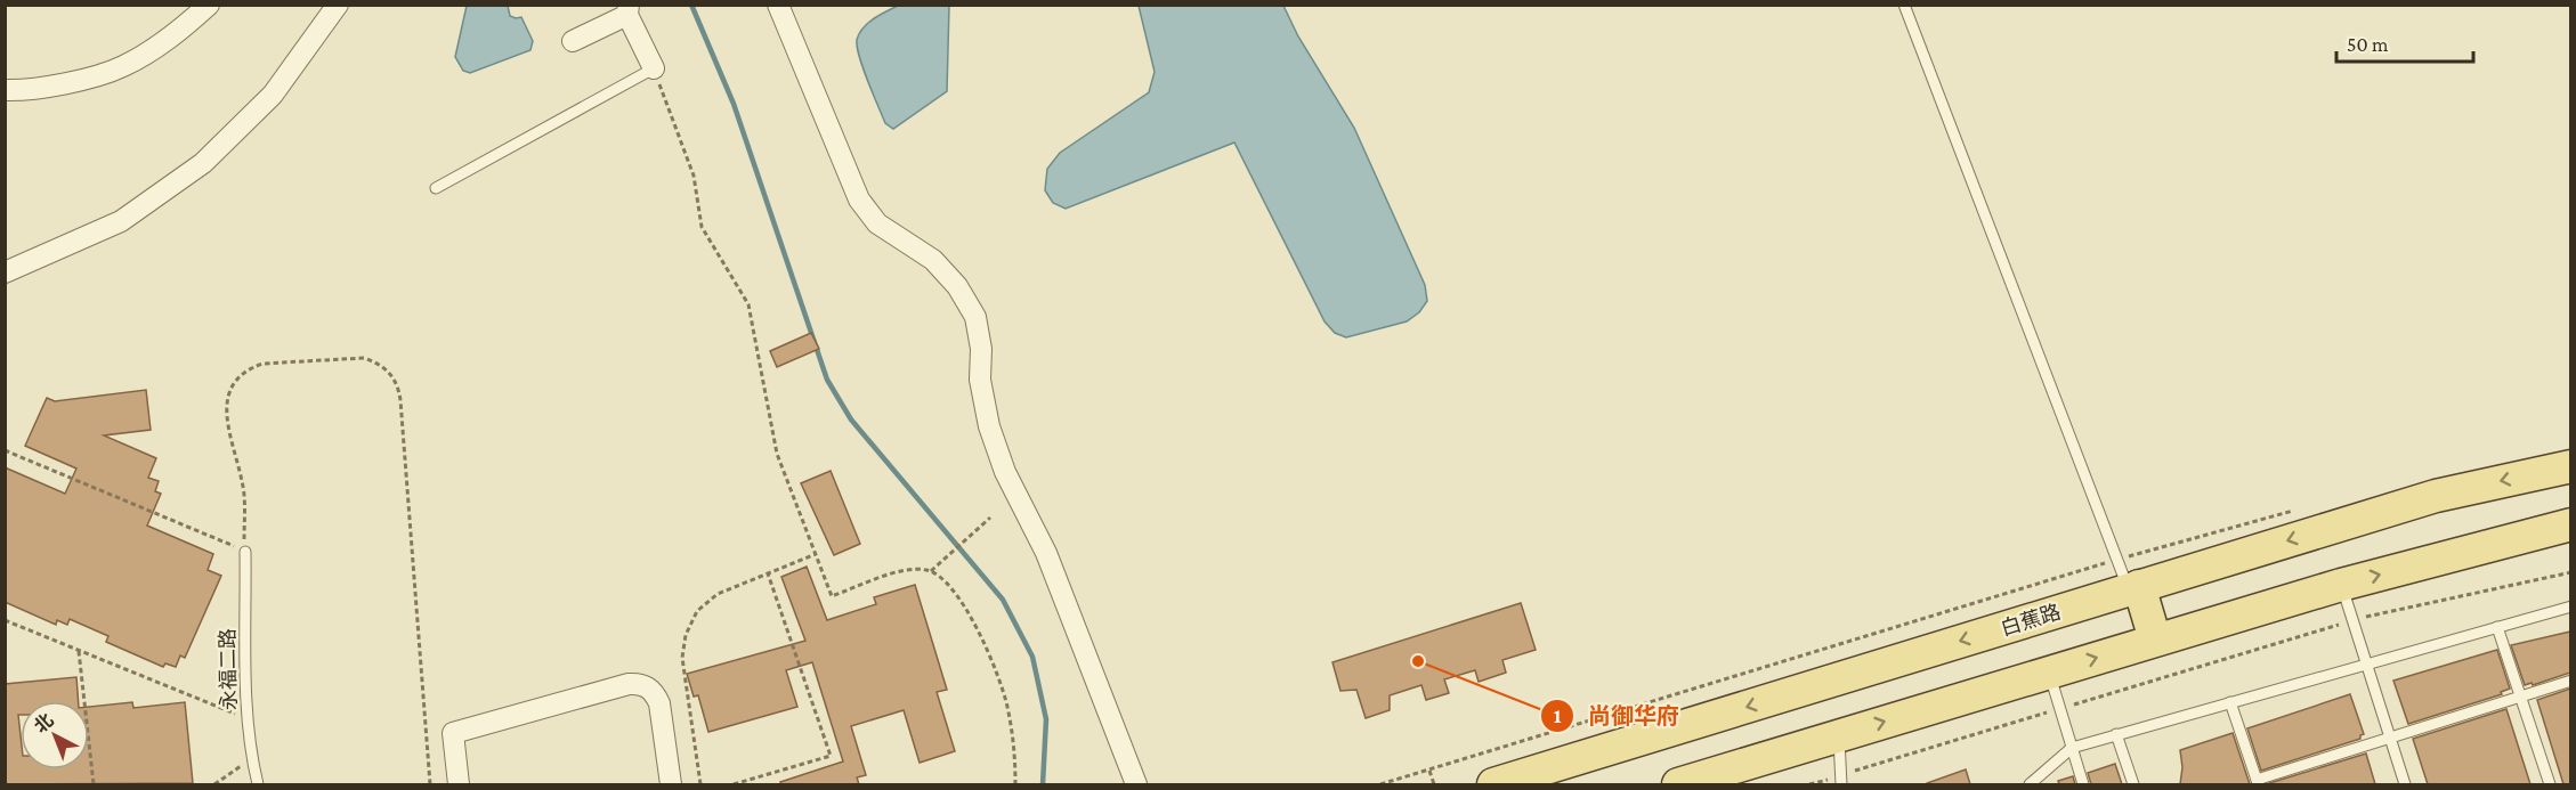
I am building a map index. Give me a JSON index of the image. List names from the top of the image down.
{
  "streets": {
    "main road": ["白蕉路"],
    "lane": ["永福二路"]
  },
  "places": ["尚御华府"],
  "scale_bar": "50 m",
  "north": "top left"
}
